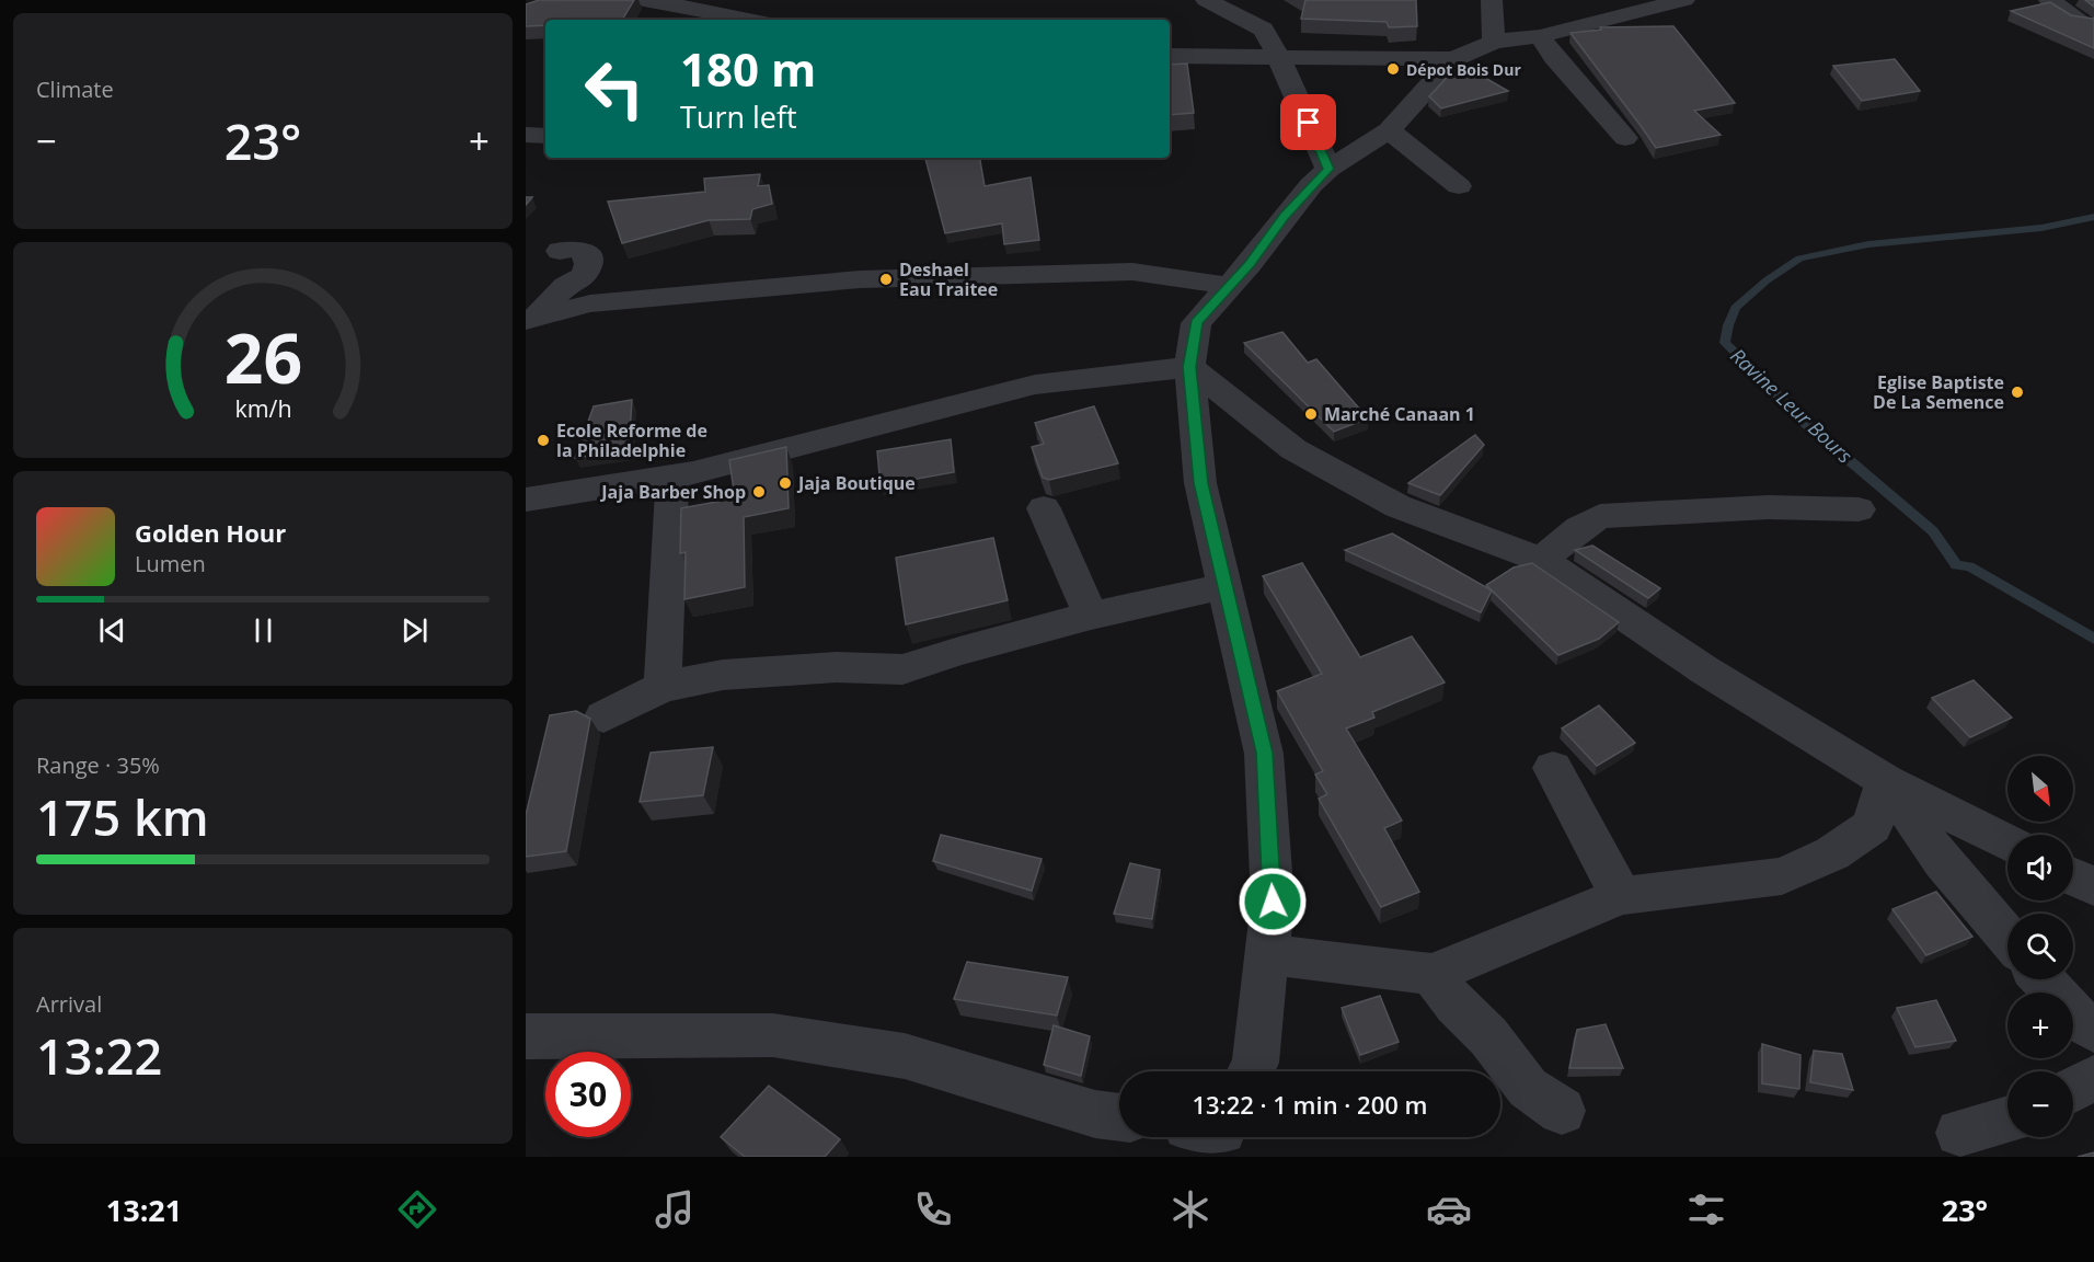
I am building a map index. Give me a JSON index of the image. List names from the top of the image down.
{
  "water": ["Ravine Leur Bours"],
  "places": [
    "Dépot Bois Dur",
    "Deshael Eau Traitee",
    "Eglise Baptiste De La Semence",
    "Marché Canaan 1",
    "Ecole Reforme de la Philadelphie",
    "Jaja Boutique",
    "Jaja Barber Shop"
  ],
  "north": "bottom right",
  "page": {
    "tile": [
      "Climate",
      ["Range · 35%", "175 km"],
      ["Arrival", "13:22"]
    ],
    "turn": ["180 m", "Turn left"],
    "heat": ["−", "23°", "+"],
    "song": ["Golden Hour", "Lumen"],
    "map_buttons": ["+", "−"],
    "limit": "30",
    "trip": "13:22 · 1 min · 200 m",
    "tabs": ["13:21", "23°"],
    "gauge": ["26", "km/h"]
  }
}
